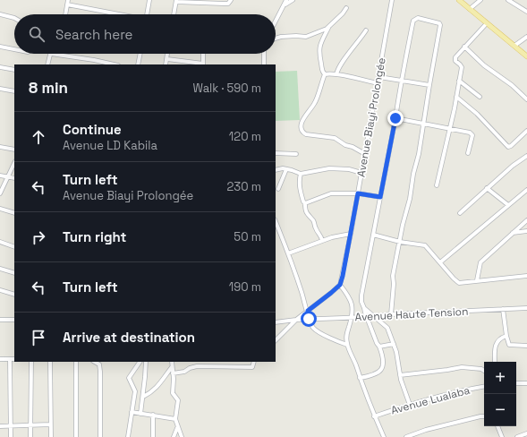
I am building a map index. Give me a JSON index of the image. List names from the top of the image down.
{
  "streets": {
    "street": ["Avenue Biayi Prolongée", "Avenue Haute Tension", "Avenue Lualaba"]
  },
  "page": {
    "search": "Search here",
    "heading": ["8 min", "Walk · 590 m"],
    "list": [
      ["Continue", "Avenue LD Kabila", "120 m"],
      ["Turn left", "Avenue Biayi Prolongée", "230 m"],
      ["Turn right", "50 m"],
      ["Turn left", "190 m"],
      "Arrive at destination"
    ],
    "map_buttons": ["+", "−"]
  }
}
